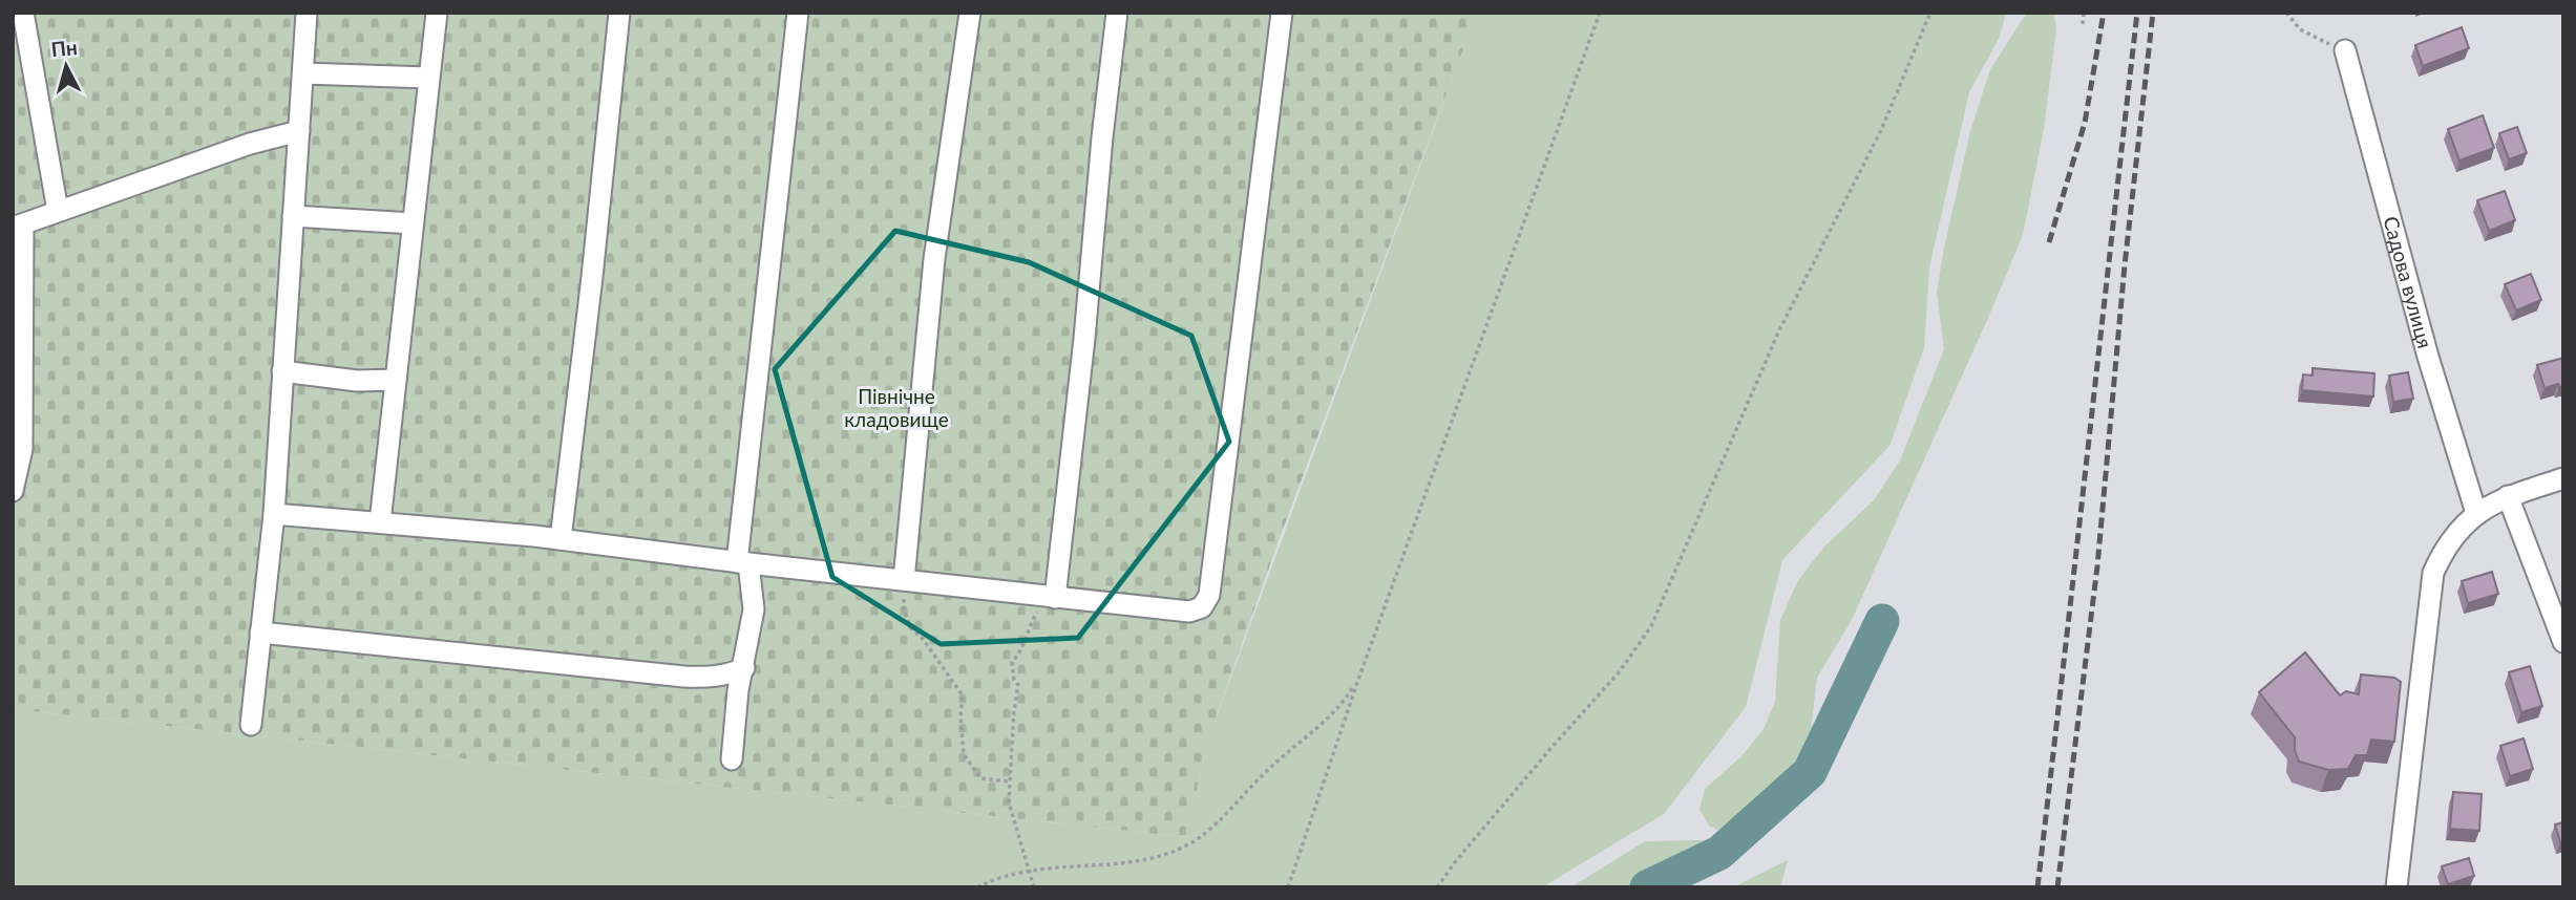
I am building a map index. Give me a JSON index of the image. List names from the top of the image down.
{
  "streets": {
    "street": ["Садова вулиця"]
  },
  "parks": ["Північне кладовище"],
  "north": "top"
}
